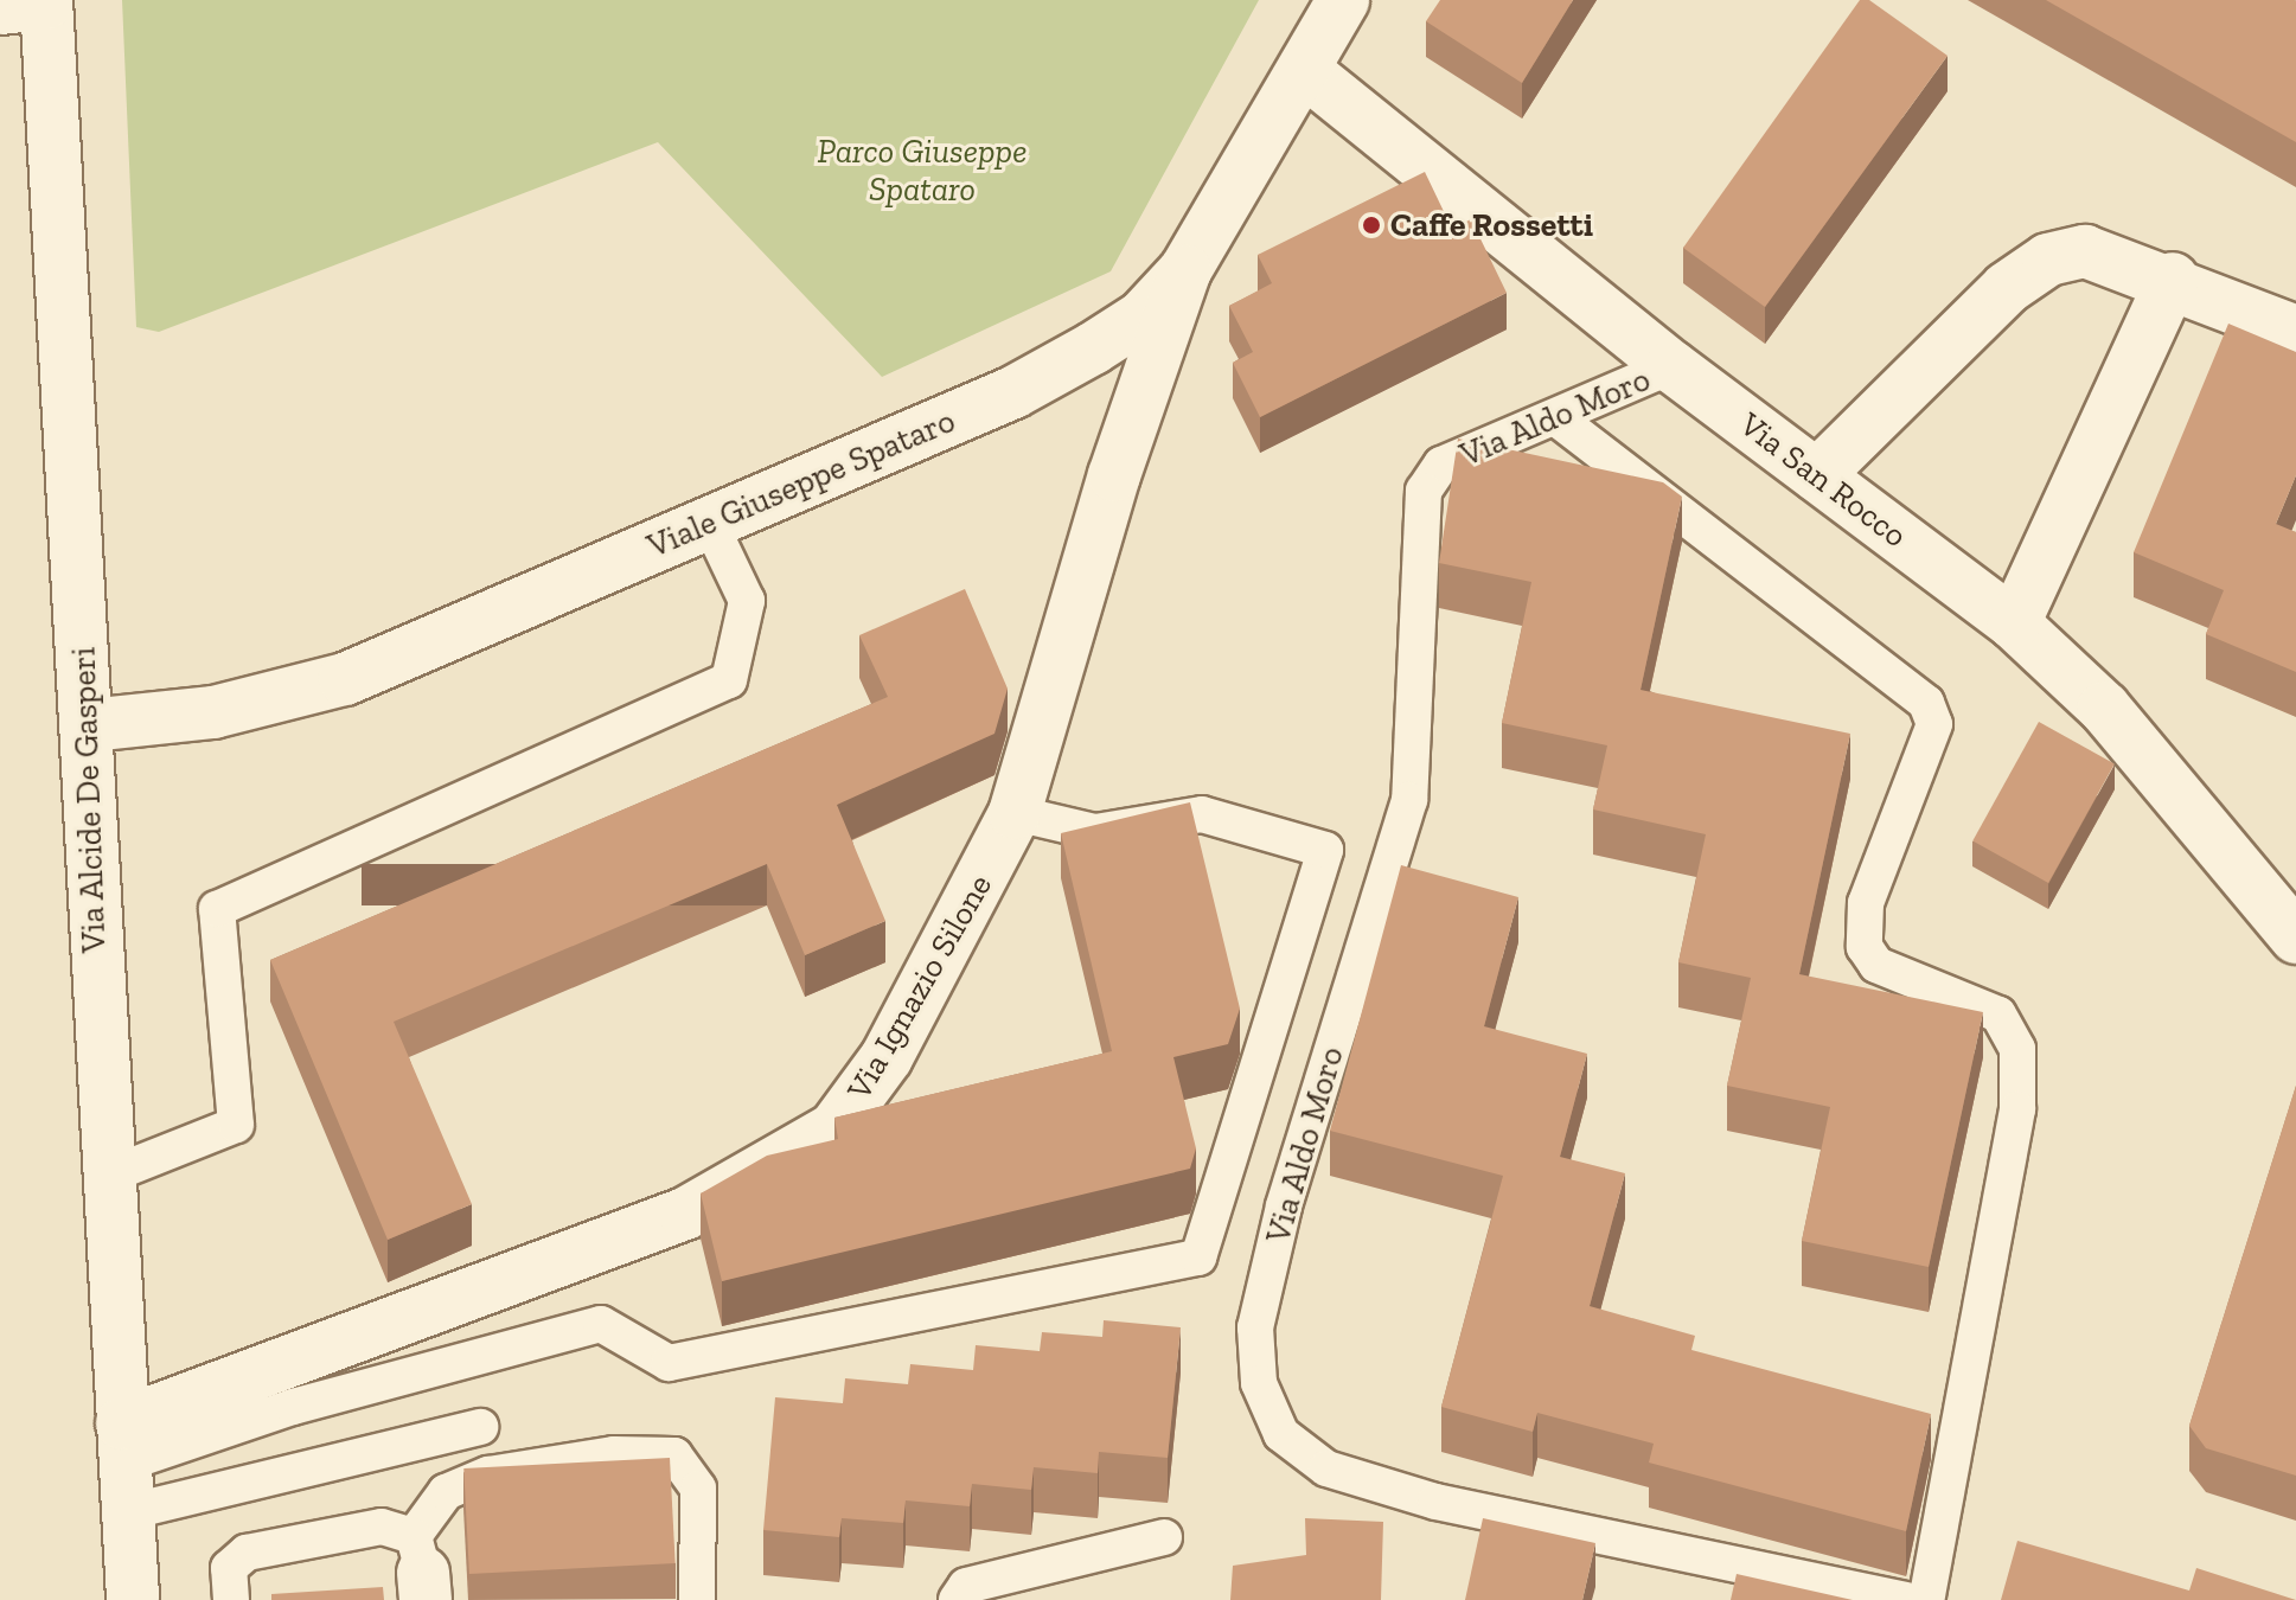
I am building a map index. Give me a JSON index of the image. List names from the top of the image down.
{
  "streets": {
    "street": [
      "Via San Rocco",
      "Viale Giuseppe Spataro",
      "Via Alcide De Gasperi",
      "Via Ignazio Silone"
    ],
    "lane": ["Via Aldo Moro"]
  },
  "crossings": [
    ["Via Aldo Moro", "Via San Rocco"],
    ["Via San Rocco", "Viale Giuseppe Spataro"],
    ["Viale Giuseppe Spataro", "Via Alcide De Gasperi"],
    ["Viale Giuseppe Spataro", "Via Ignazio Silone"],
    ["Via Alcide De Gasperi", "Via Ignazio Silone"]
  ],
  "parks": ["Parco Giuseppe Spataro"],
  "places": ["Caffe Rossetti"]
}
